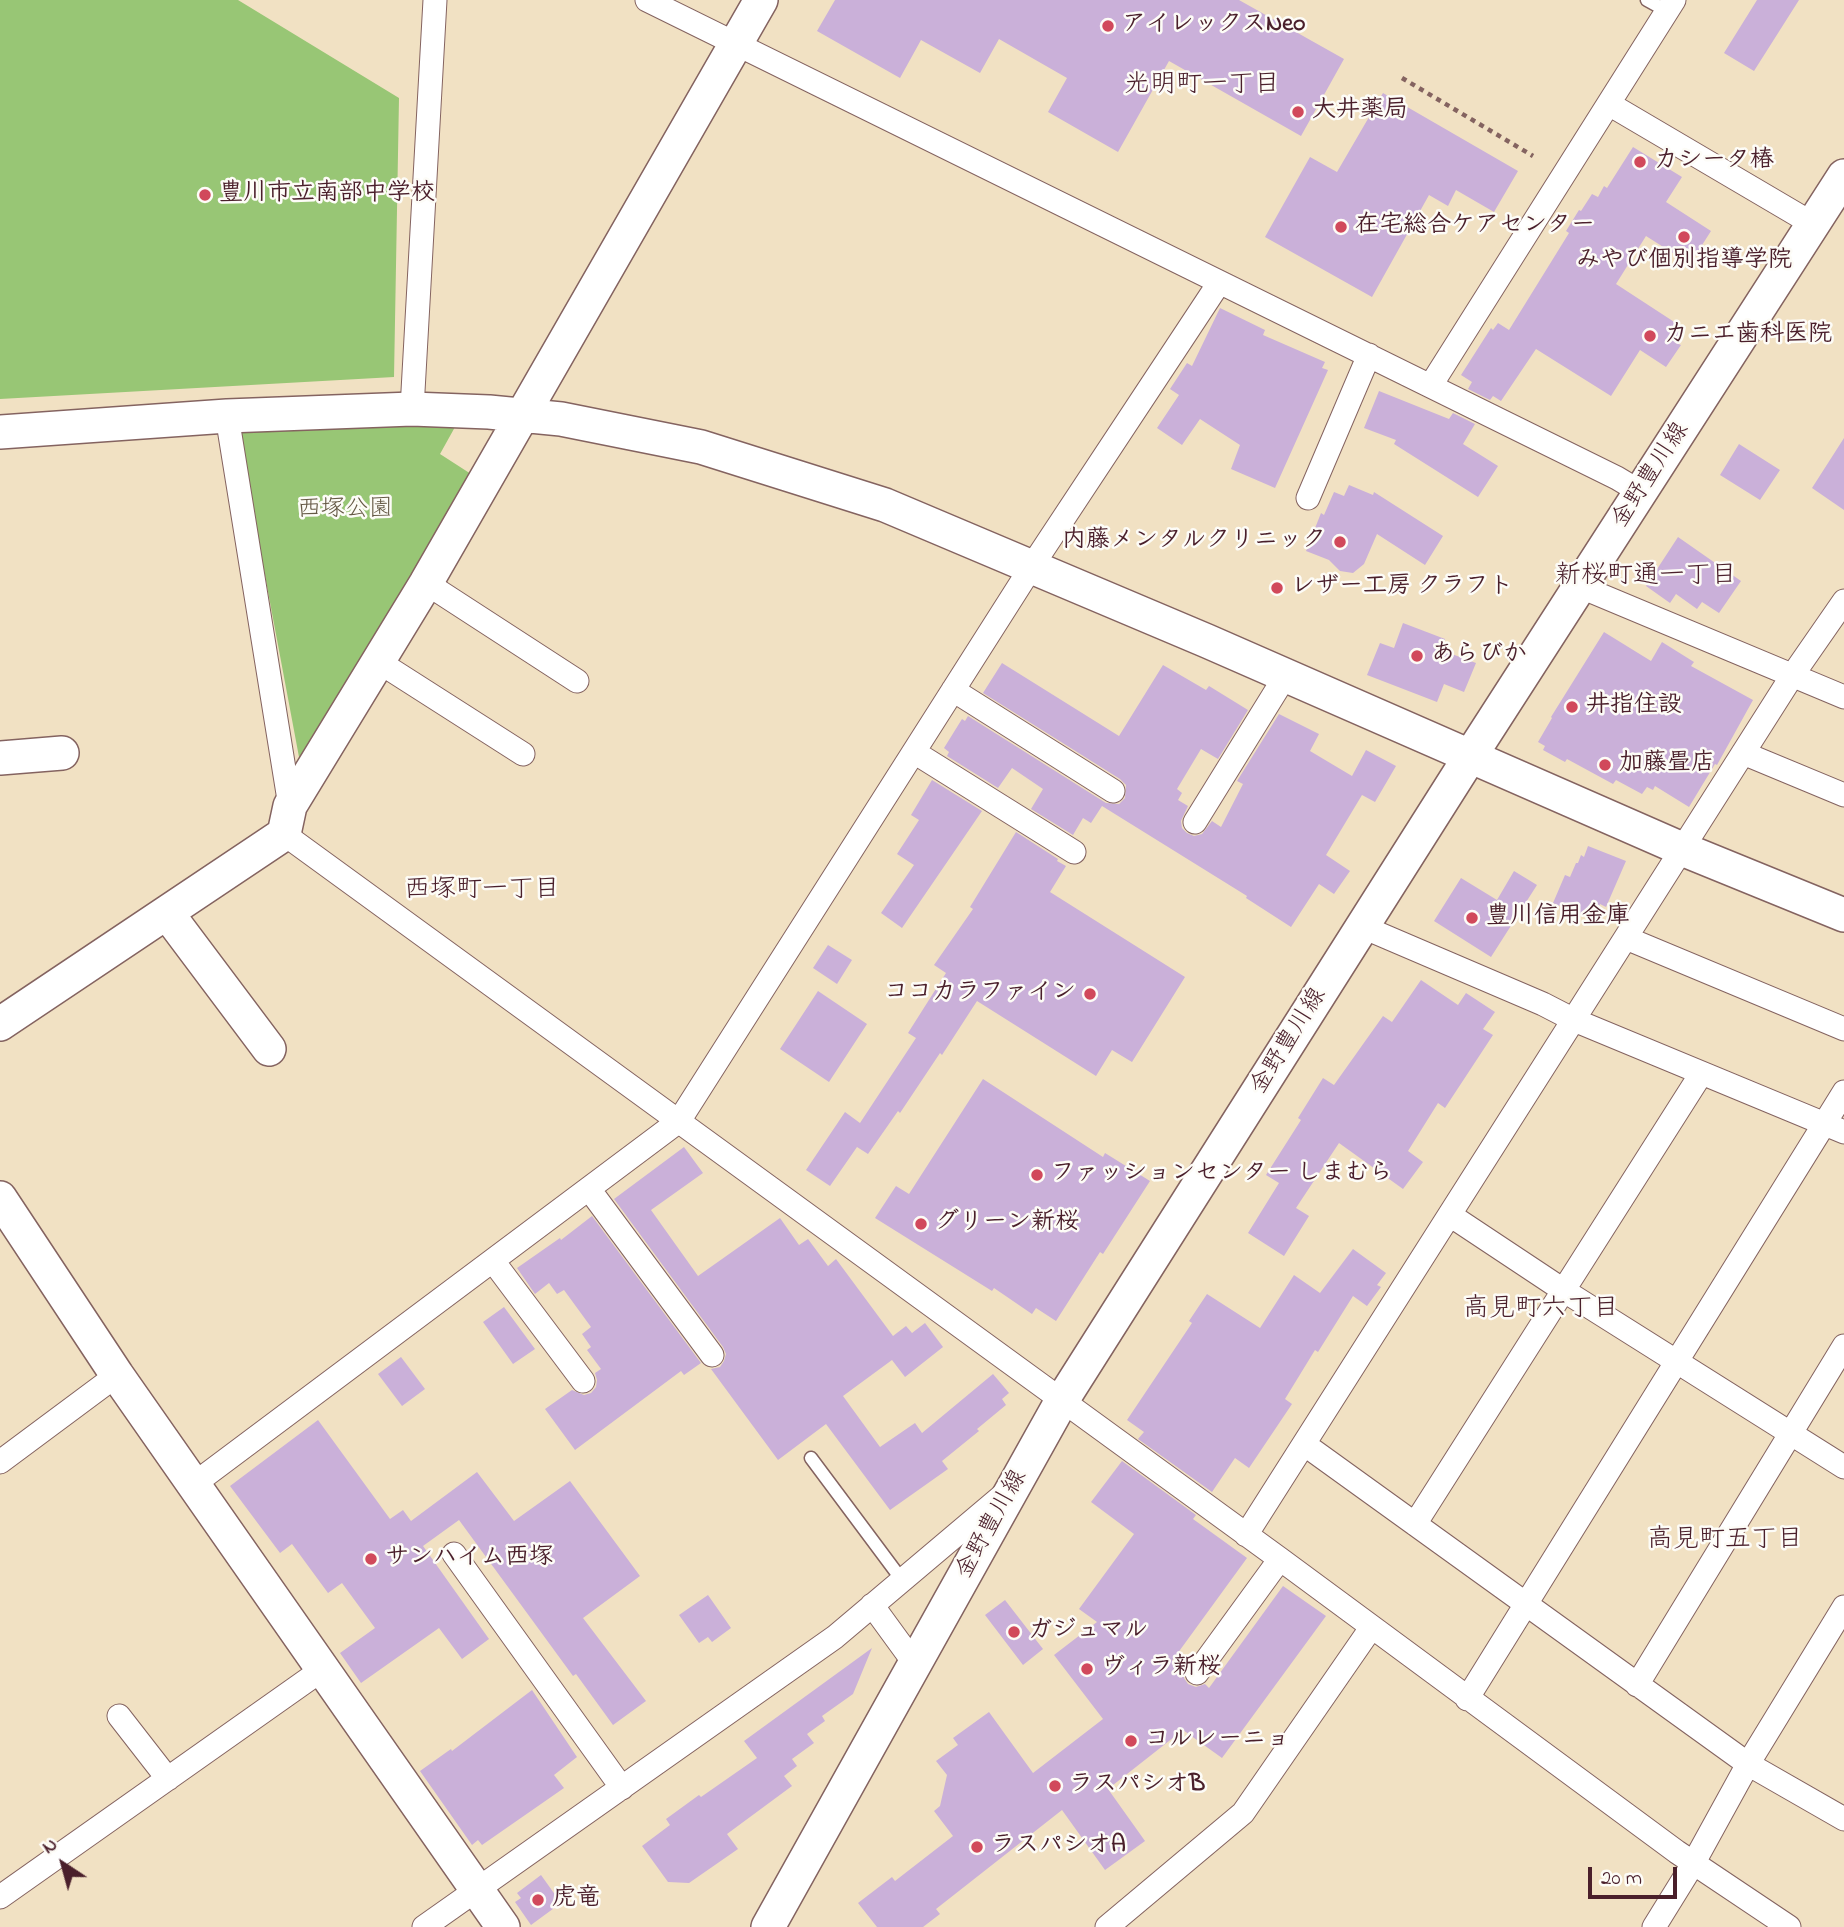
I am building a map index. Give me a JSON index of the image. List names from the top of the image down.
{
  "streets": {
    "street": ["金野豊川線"]
  },
  "districts": [
    "光明町一丁目",
    "新桜町通一丁目",
    "西塚町一丁目",
    "高見町六丁目",
    "高見町五丁目"
  ],
  "parks": ["西塚公園"],
  "places": [
    "アイレックスNeo",
    "大井薬局",
    "カシータ椿",
    "豊川市立南部中学校",
    "在宅総合ケアセンター",
    "みやび個別指導学院",
    "カニエ歯科医院",
    "内藤メンタルクリニック",
    "レザー工房 クラフト",
    "あらびか",
    "井指住設",
    "加藤畳店",
    "豊川信用金庫",
    "ココカラファイン",
    "ファッションセンター しまむら",
    "グリーン新桜",
    "サンハイム西塚",
    "ガジュマル",
    "ヴィラ新桜",
    "コルレーニョ",
    "ラスパシオB",
    "ラスパシオA",
    "虎竜"
  ],
  "scale_bar": "20 m",
  "north": "top left"
}
